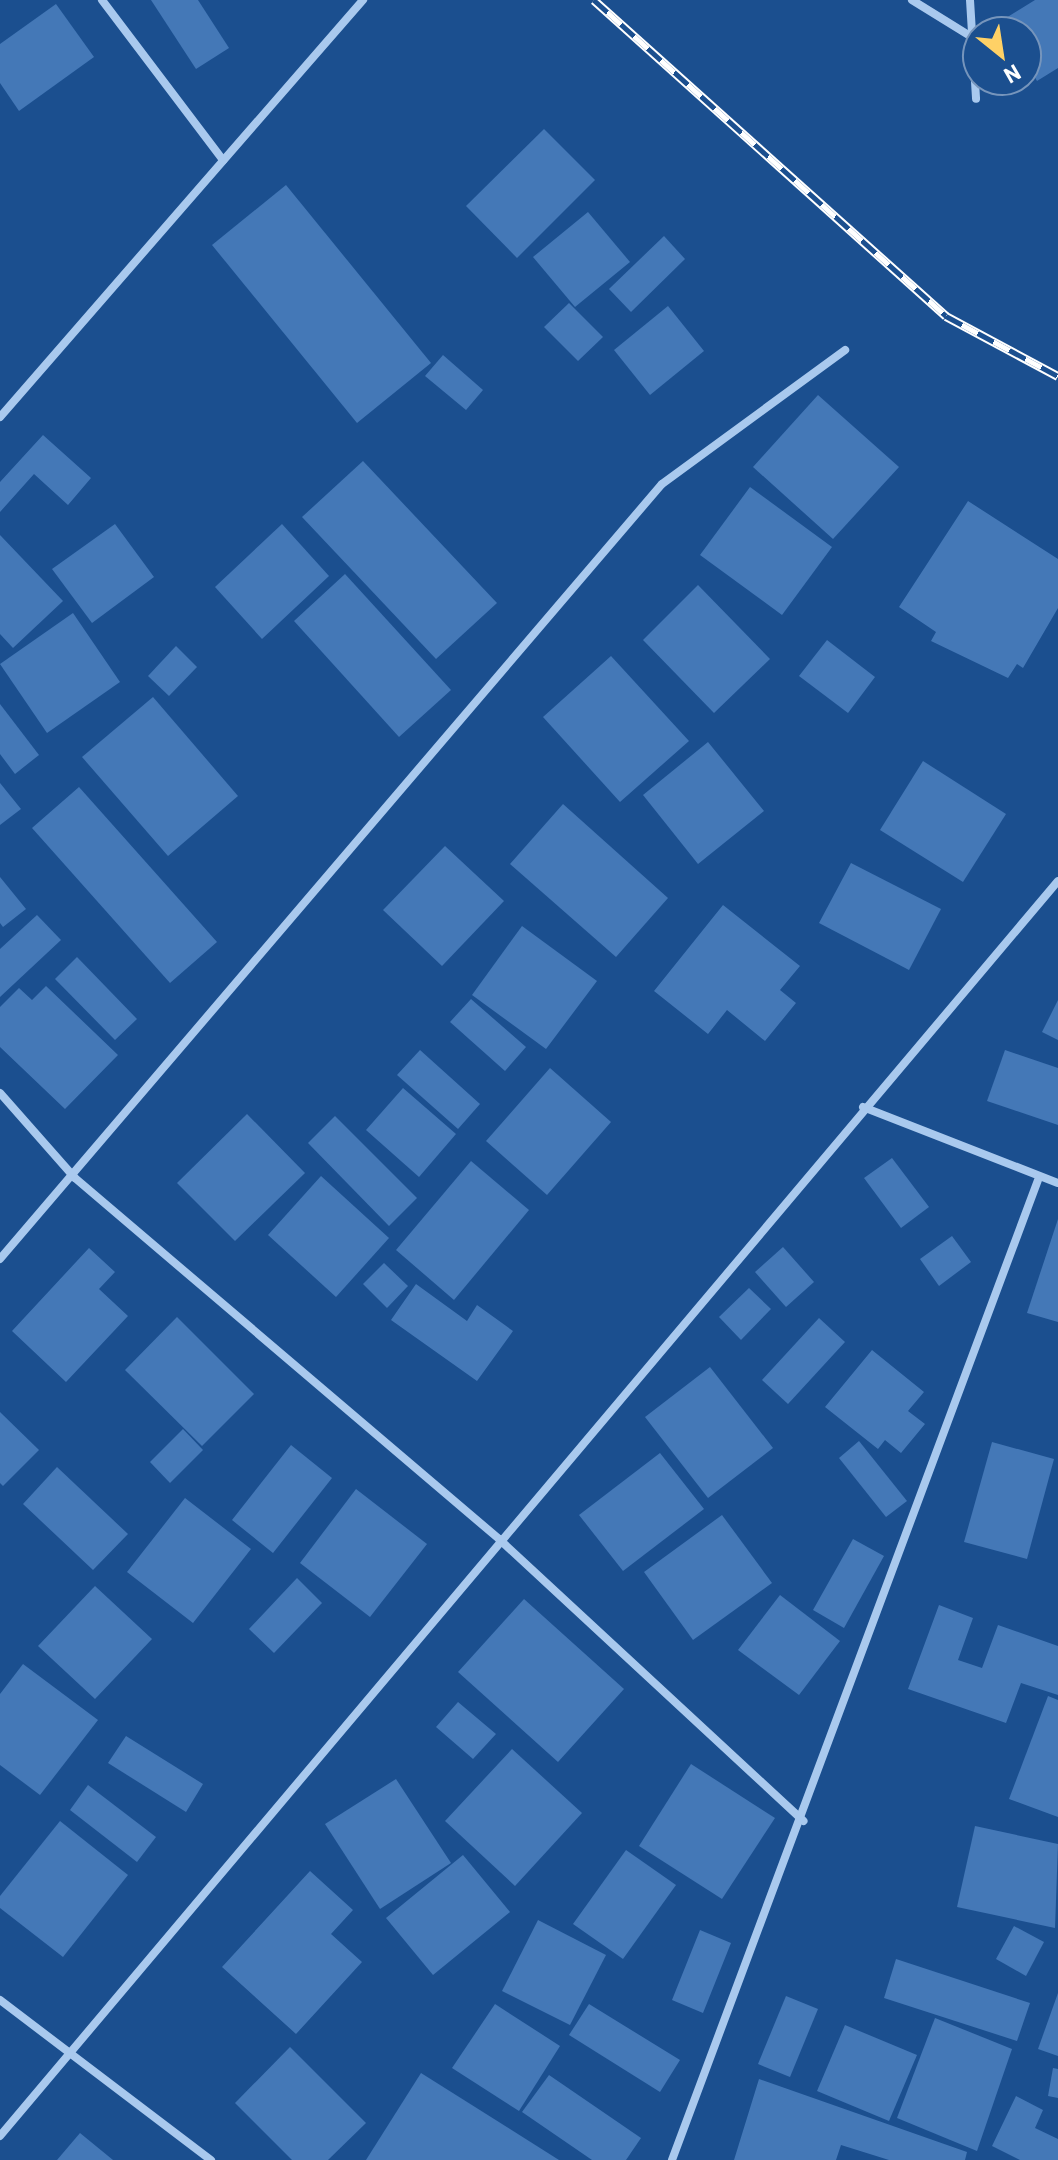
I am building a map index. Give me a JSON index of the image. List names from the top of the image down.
{
  "north": "bottom right"
}
